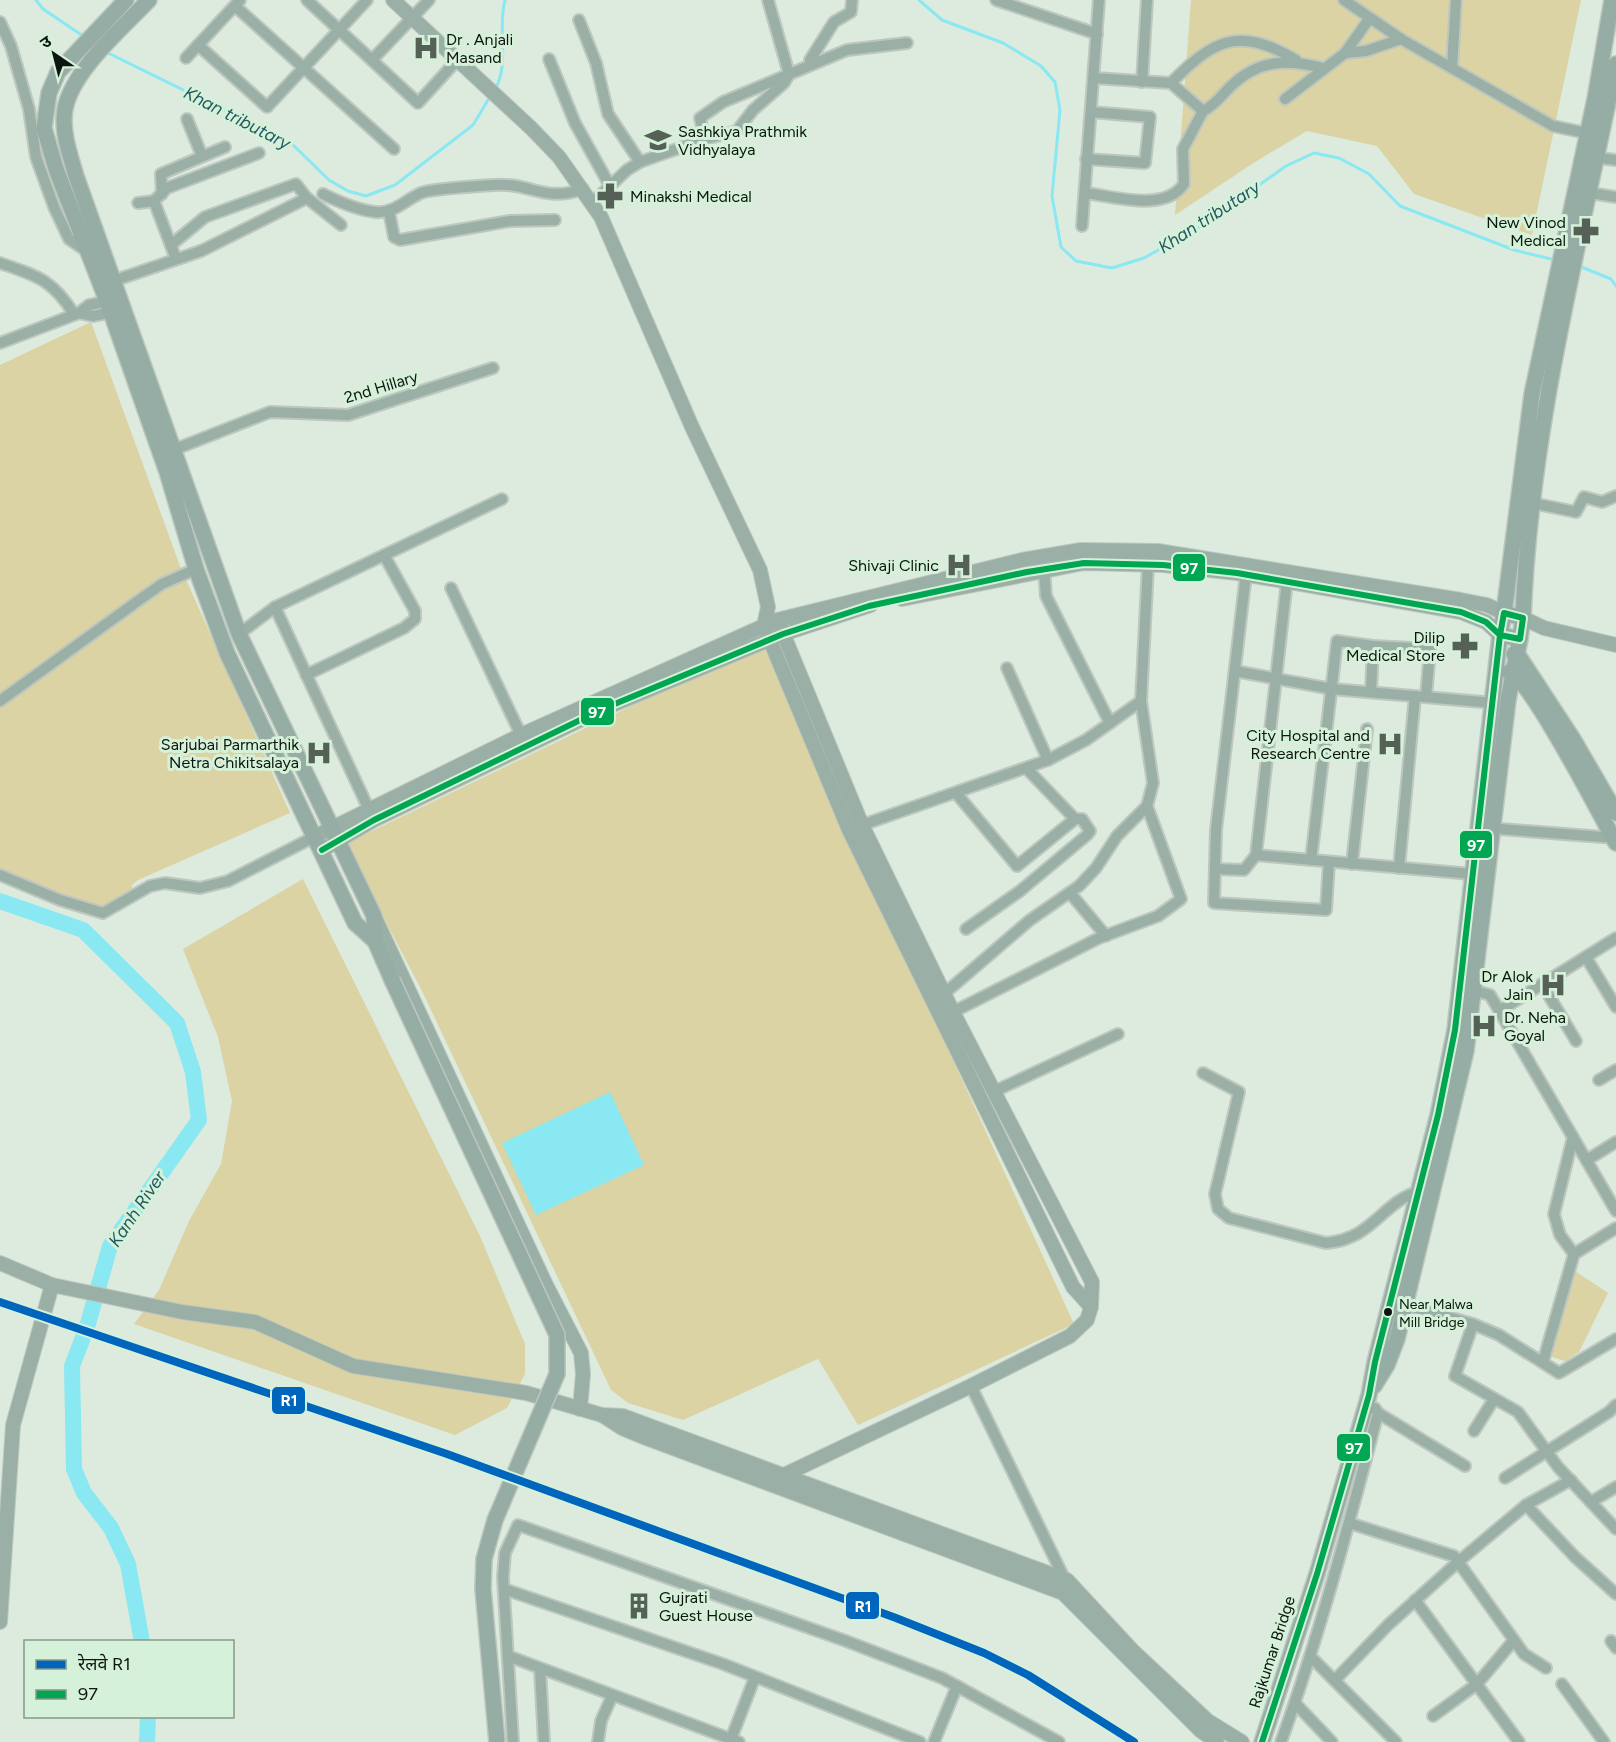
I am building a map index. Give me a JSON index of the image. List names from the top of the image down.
{
  "streets": {
    "main road": ["Rajkumar Bridge"],
    "street": ["2nd Hillary"]
  },
  "water": ["Khan tributary", "Kanh River"],
  "places": {
    "hospital": [
      "Dr . Anjali Masand",
      "Shivaji Clinic",
      "City Hospital and Research Centre",
      "Sarjubai Parmarthik Netra Chikitsalaya",
      "Dr Alok Jain",
      "Dr. Neha Goyal"
    ],
    "school or university": ["Sashkiya Prathmik Vidhyalaya"],
    "pharmacy": ["Minakshi Medical", "New Vinod Medical", "Dilip Medical Store"],
    "other": ["Near Malwa Mill Bridge"],
    "building": ["Gujrati Guest House"]
  },
  "lines": ["transit line 97", "rail line R1"],
  "legend": ["रेलवे R1", "97"],
  "north": "top left"
}
